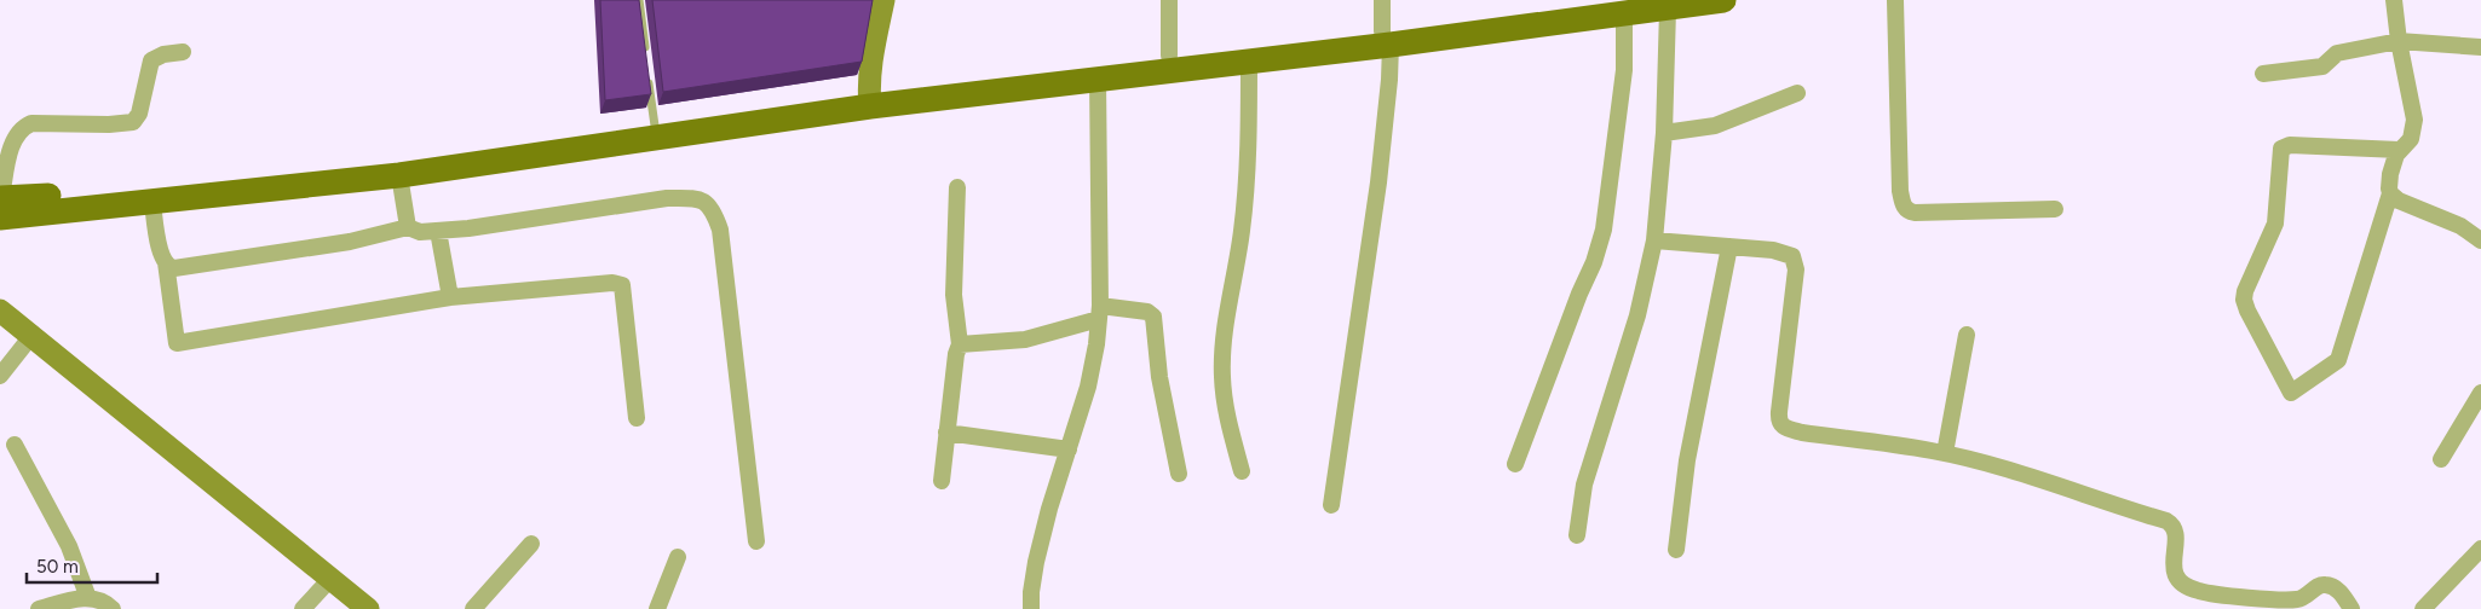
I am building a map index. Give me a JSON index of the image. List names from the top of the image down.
{
  "scale_bar": "50 m"
}
